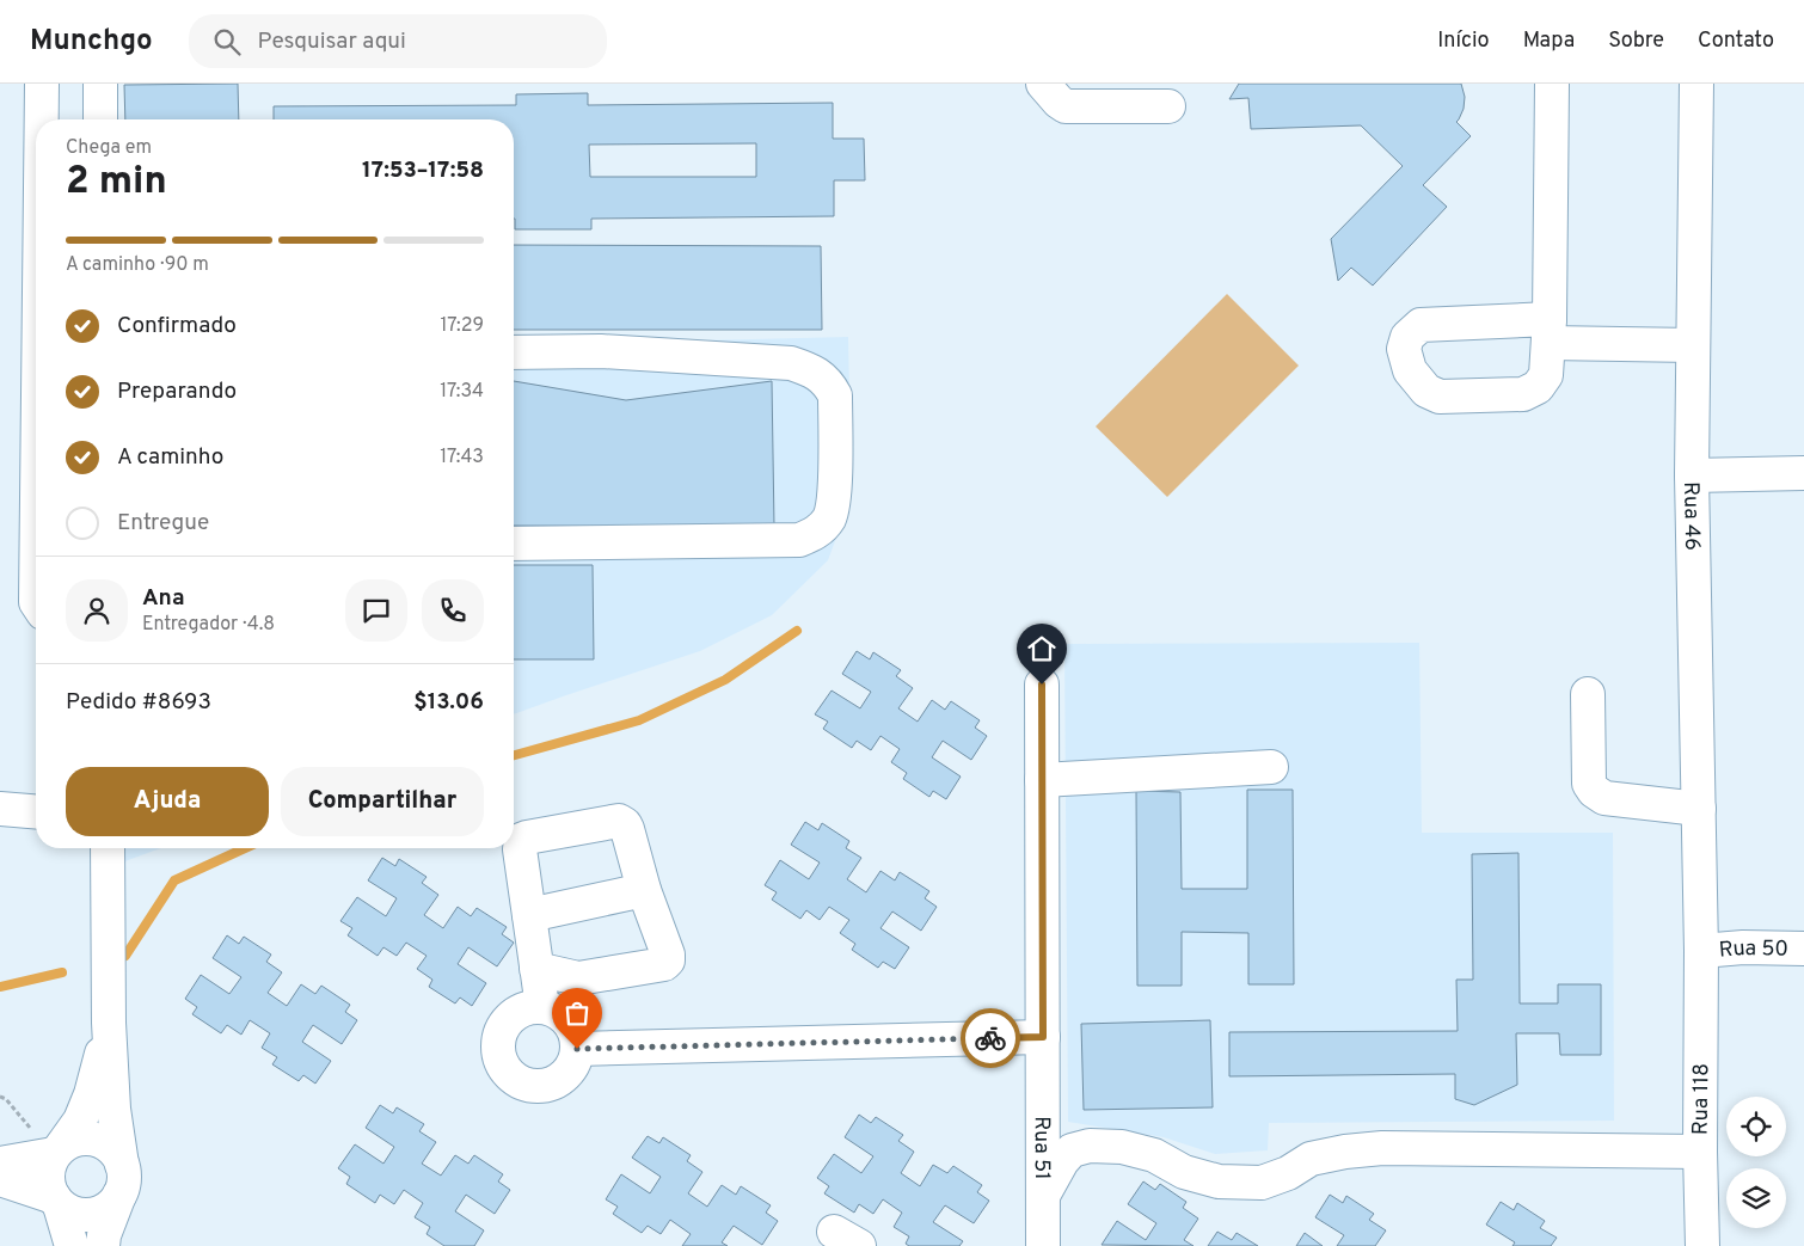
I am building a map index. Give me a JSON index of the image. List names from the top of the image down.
{
  "streets": {
    "street": [
      "Rua 46",
      "Rua 50",
      "Rua 118",
      "Rua 51"
    ]
  },
  "crossings": [
    ["Rua 46", "Rua 50"],
    ["Rua 46", "Rua 118"],
    ["Rua 50", "Rua 118"]
  ],
  "page": {
    "header": "Munchgo",
    "search": "Pesquisar aqui",
    "nav": [
      "Início",
      "Mapa",
      "Sobre",
      "Contato"
    ],
    "heading": ["2 min", "Chega em", "17:53–17:58"],
    "panel": [
      "Ana",
      "Entregador · 4.8",
      "Pedido #8693",
      "$13.06"
    ],
    "bar": "A caminho · 90 m",
    "list": [
      ["Confirmado", "17:29"],
      ["Preparando", "17:34"],
      ["A caminho", "17:43"],
      "Entregue"
    ],
    "buttons": ["Ajuda", "Compartilhar"]
  }
}
